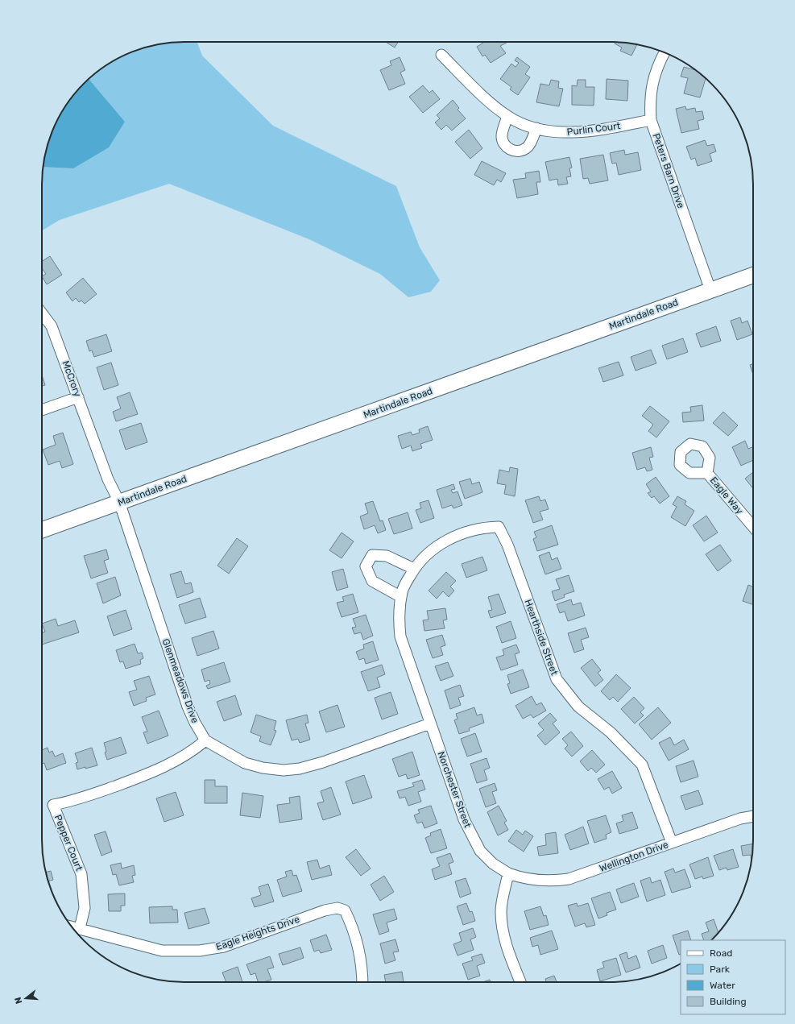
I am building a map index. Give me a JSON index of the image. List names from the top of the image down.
{
  "streets": {
    "street": [
      "Purlin Court",
      "Peters Barn Drive",
      "Martindale Road",
      "McCrory",
      "Eagle Way",
      "Hearthside Street",
      "Glenmeadows Drive",
      "Norchester Street",
      "Pepper Court",
      "Wellington Drive",
      "Eagle Heights Drive"
    ]
  },
  "crossings": [
    ["Purlin Court", "Peters Barn Drive"],
    ["Peters Barn Drive", "Martindale Road"],
    ["Martindale Road", "McCrory"],
    ["Martindale Road", "Glenmeadows Drive"],
    ["McCrory", "Glenmeadows Drive"],
    ["Hearthside Street", "Norchester Street"],
    ["Hearthside Street", "Wellington Drive"],
    ["Glenmeadows Drive", "Norchester Street"],
    ["Glenmeadows Drive", "Pepper Court"],
    ["Norchester Street", "Wellington Drive"],
    ["Pepper Court", "Eagle Heights Drive"]
  ],
  "legend": [
    "Road",
    "Park",
    "Water",
    "Building"
  ],
  "north": "left"
}
